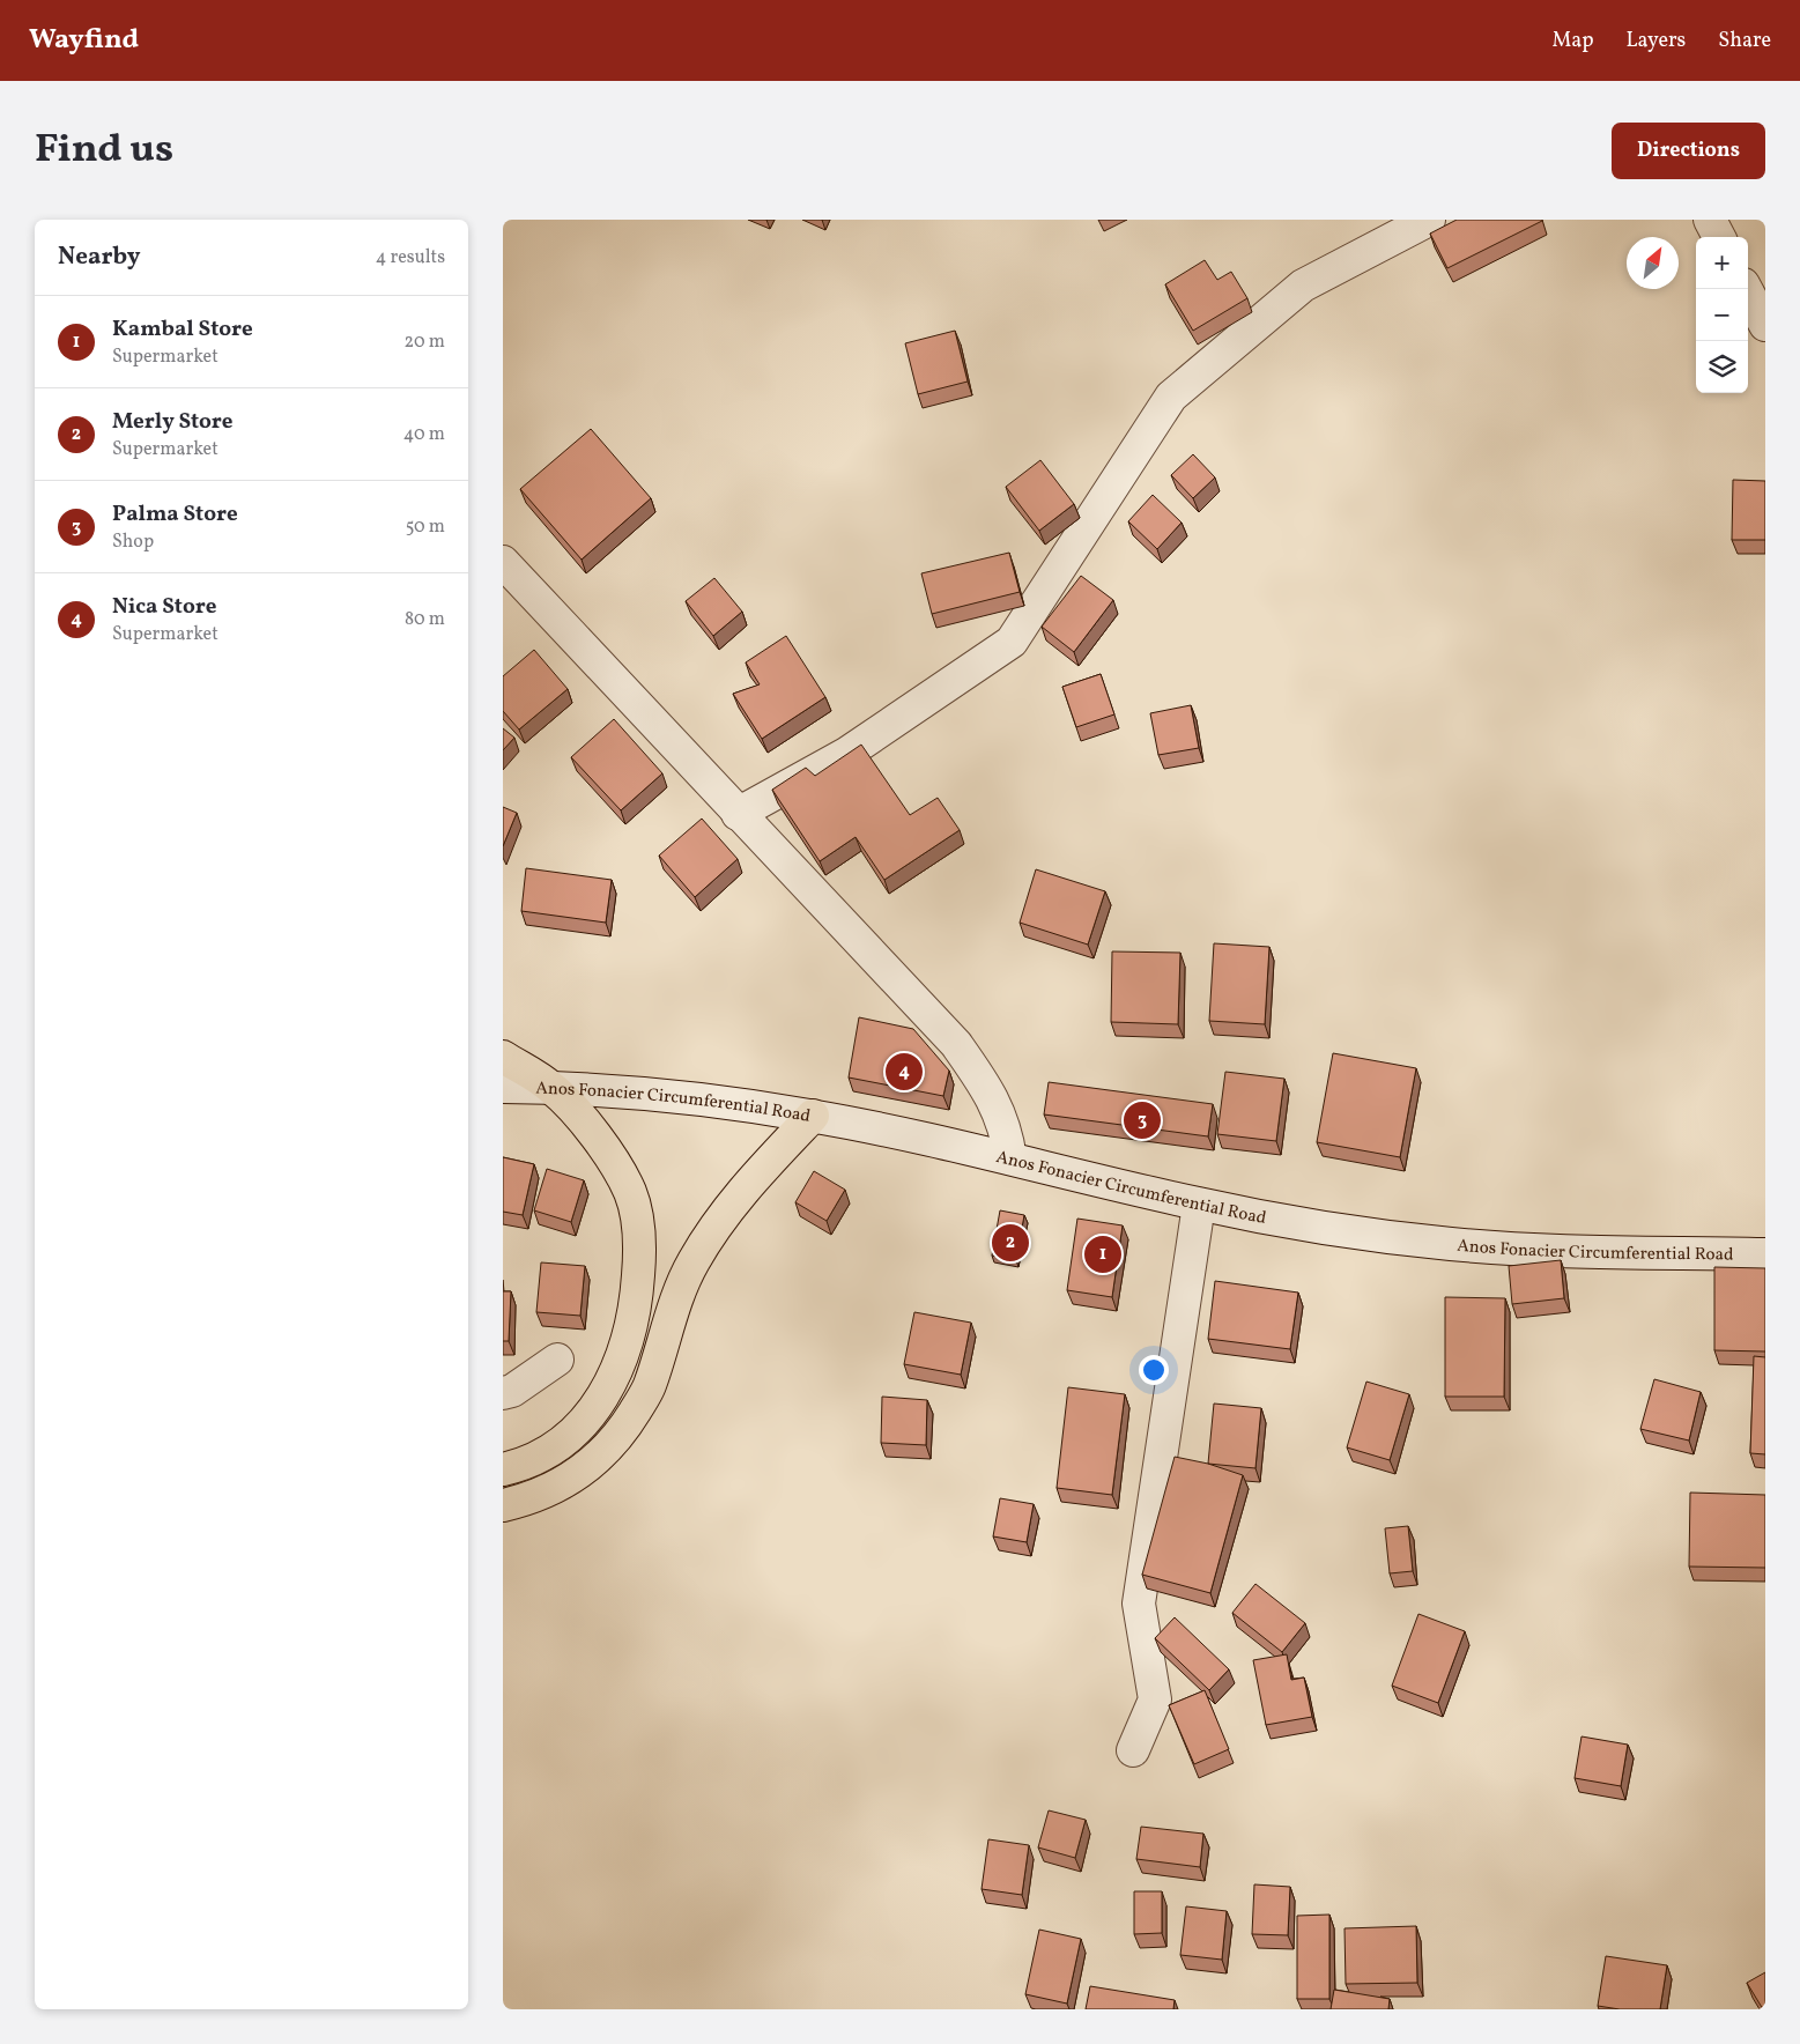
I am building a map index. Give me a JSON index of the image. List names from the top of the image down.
{
  "streets": {
    "street": ["Anos Fonacier Circumferential Road"]
  },
  "north": "top right",
  "page": {
    "header": "Wayfind",
    "nav": ["Map", "Layers", "Share"],
    "title": "Find us",
    "buttons": "Directions",
    "heading": ["Nearby", "4 results"],
    "map_buttons": ["+", "−"],
    "list": [
      {
        "mark": "1",
        "name": "Kambal Store",
        "note": "Supermarket",
        "value": "20 m"
      },
      {
        "mark": "2",
        "name": "Merly Store",
        "note": "Supermarket",
        "value": "40 m"
      },
      {
        "mark": "3",
        "name": "Palma Store",
        "note": "Shop",
        "value": "50 m"
      },
      {
        "mark": "4",
        "name": "Nica Store",
        "note": "Supermarket",
        "value": "80 m"
      }
    ],
    "pins": [
      "4",
      "3",
      "2",
      "1"
    ]
  }
}
